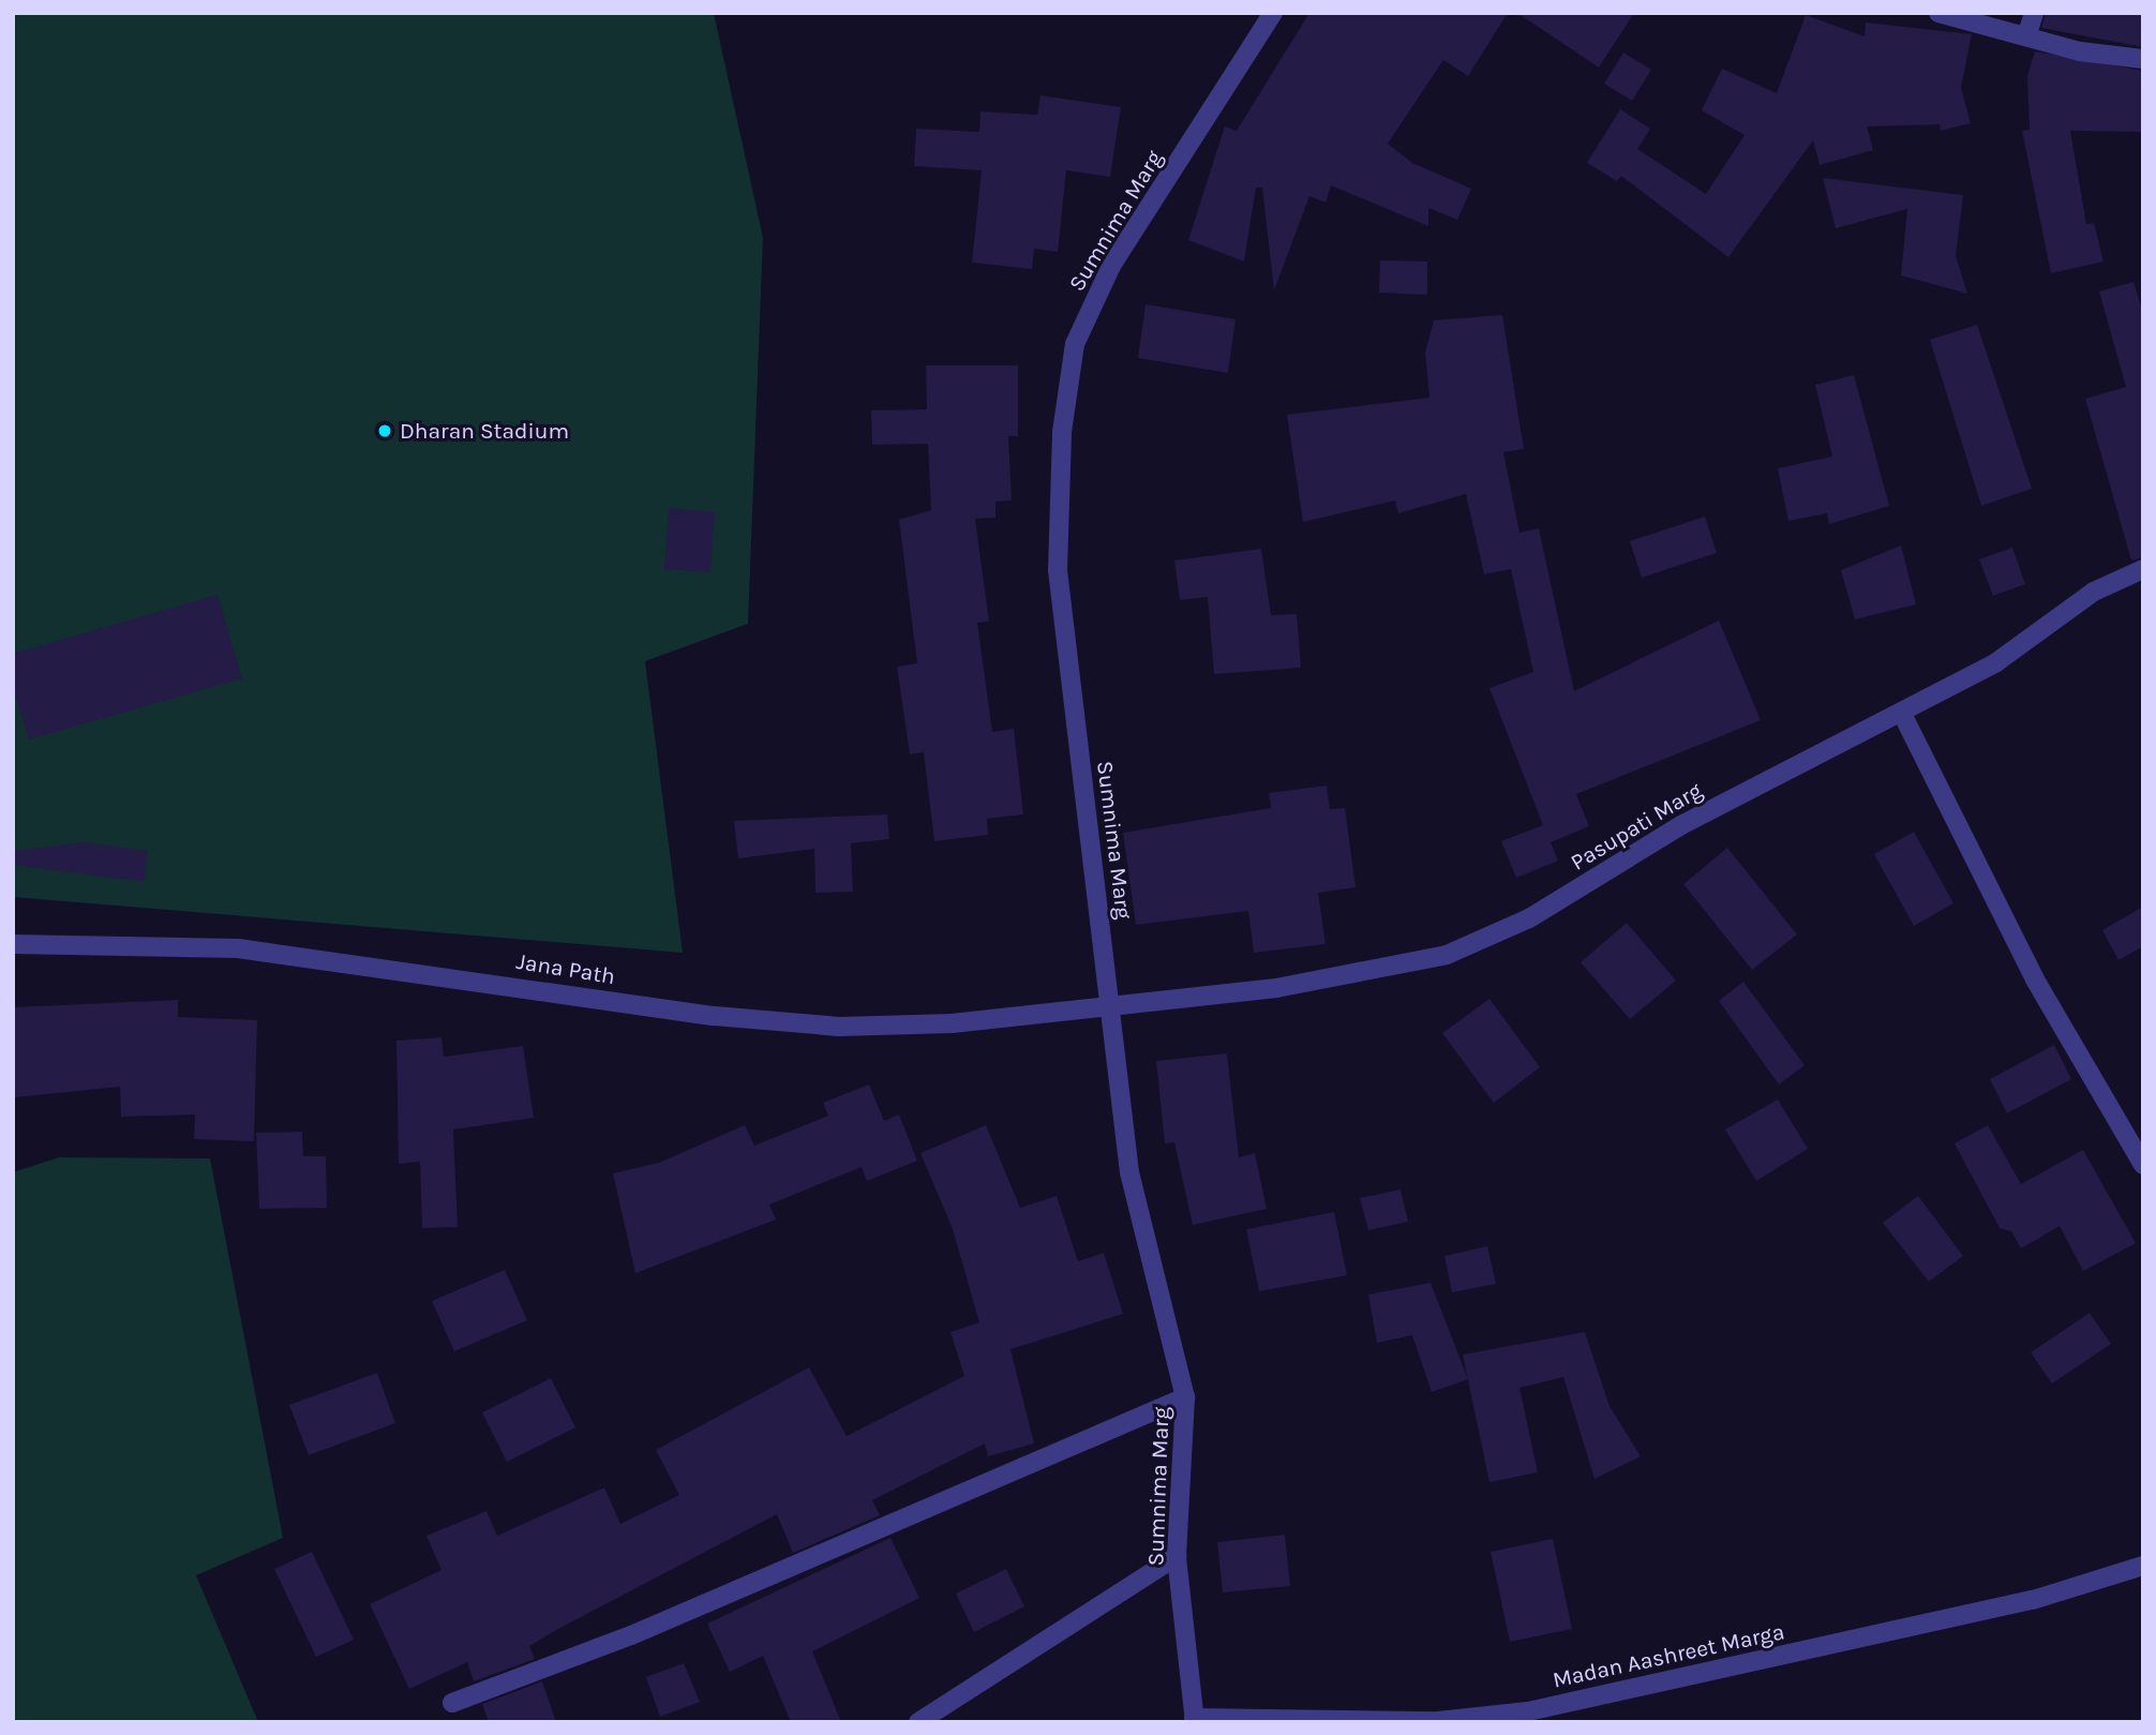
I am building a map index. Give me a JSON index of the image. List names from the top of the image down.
{
  "streets": {
    "street": [
      "Sumnima Marg",
      "Pasupati Marg",
      "Jana Path",
      "Madan Aashreet Marga"
    ]
  },
  "crossings": [
    ["Sumnima Marg", "Pasupati Marg"],
    ["Sumnima Marg", "Jana Path"],
    ["Sumnima Marg", "Madan Aashreet Marga"],
    ["Pasupati Marg", "Jana Path"]
  ],
  "places": ["Dharan Stadium"]
}
